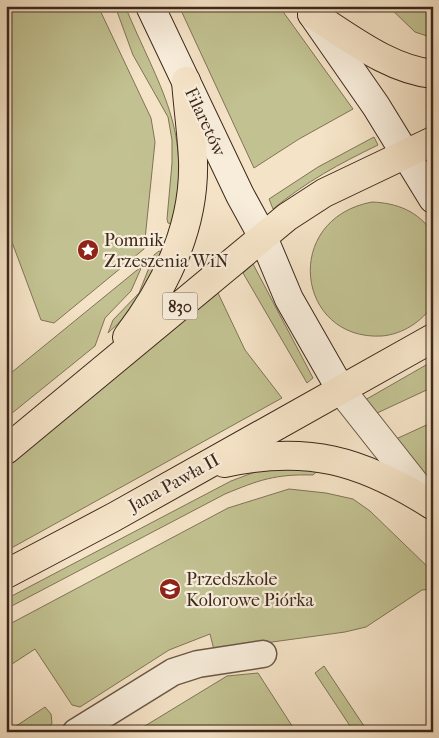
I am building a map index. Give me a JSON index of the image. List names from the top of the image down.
{
  "streets": {
    "main road": ["Filaretów", "830", "Jana Pawła II"]
  },
  "crossings": [
    ["Filaretów", "830"],
    ["Filaretów", "Jana Pawła II"]
  ],
  "places": {
    "place": ["Pomnik Zrzeszenia WiN"],
    "school or university": ["Przedszkole Kolorowe Piórka"]
  }
}
